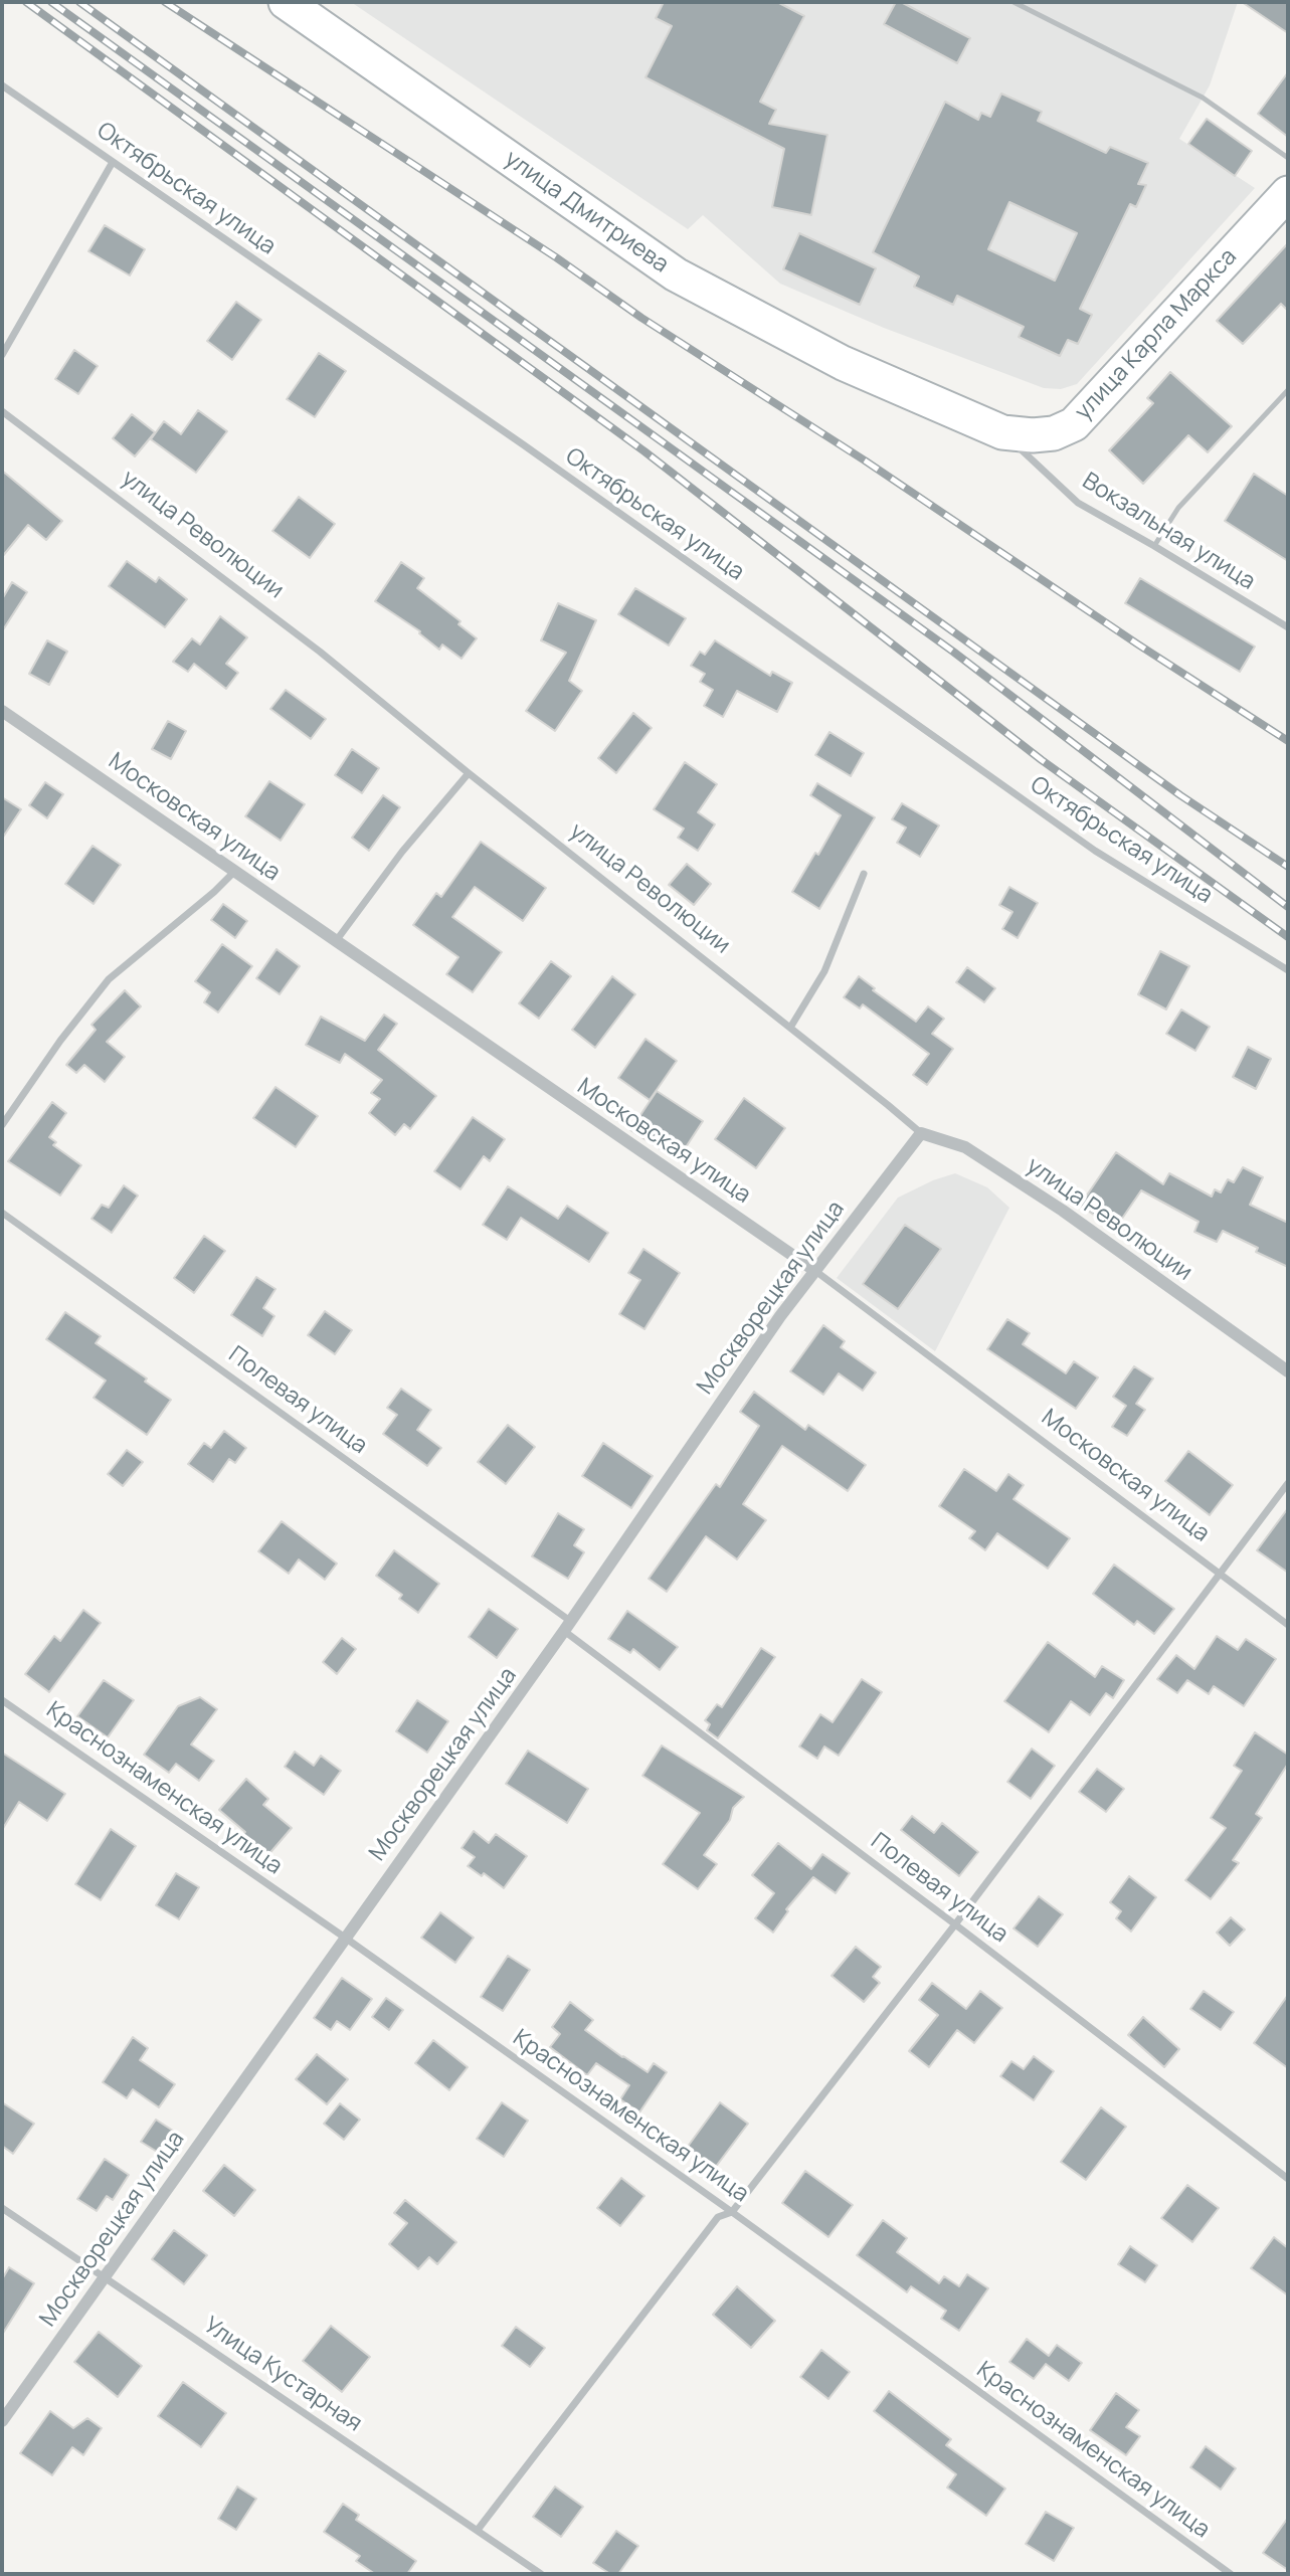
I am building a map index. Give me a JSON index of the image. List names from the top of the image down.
{
  "streets": {
    "main road": ["улица Дмитриева", "улица Карла Маркса"],
    "street": [
      "Октябрьская улица",
      "Вокзальная улица",
      "улица Революции",
      "Московская улица",
      "Москворецкая улица",
      "Полевая улица",
      "Краснознаменская улица",
      "Улица Кустарная"
    ]
  },
  "crossings": [
    ["улица Дмитриева", "улица Карла Маркса"],
    ["улица Дмитриева", "Вокзальная улица"],
    ["улица Карла Маркса", "Вокзальная улица"],
    ["улица Революции", "Москворецкая улица"],
    ["Московская улица", "Москворецкая улица"],
    ["Москворецкая улица", "Полевая улица"],
    ["Москворецкая улица", "Краснознаменская улица"],
    ["Москворецкая улица", "Улица Кустарная"]
  ]
}
